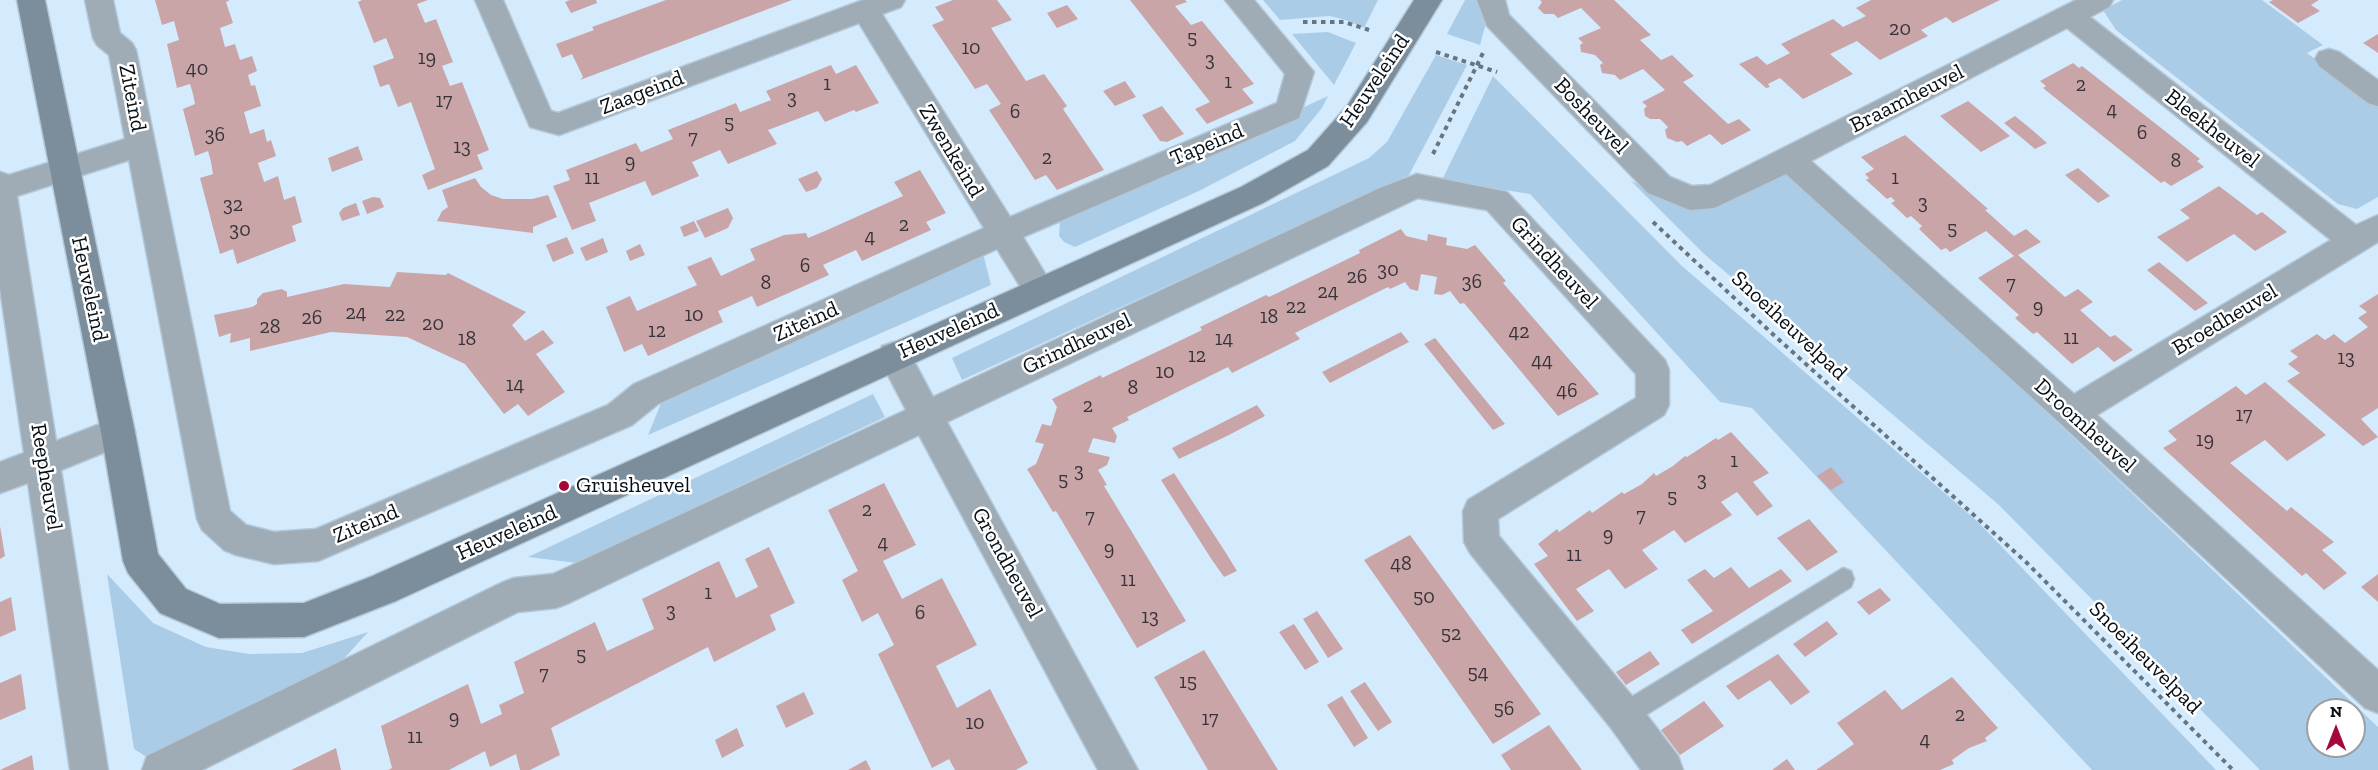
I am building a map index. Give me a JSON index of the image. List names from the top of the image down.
{
  "streets": {
    "street": [
      "Heuveleind",
      "Zaageind",
      "Ziteind",
      "Braamheuvel",
      "Bosheuvel",
      "Bleekheuvel",
      "Tapeind",
      "Zwenkeind",
      "Grindheuvel",
      "Broedheuvel",
      "Droomheuvel",
      "Reepheuvel",
      "Grondheuvel"
    ],
    "path": ["Snoeiheuvelpad"]
  },
  "crossings": [
    ["Heuveleind", "Zwenkeind"],
    ["Heuveleind", "Grondheuvel"],
    ["Zaageind", "Zwenkeind"],
    ["Ziteind", "Tapeind"],
    ["Ziteind", "Zwenkeind"],
    ["Braamheuvel", "Bosheuvel"],
    ["Braamheuvel", "Bleekheuvel"],
    ["Braamheuvel", "Droomheuvel"],
    ["Bleekheuvel", "Broedheuvel"],
    ["Tapeind", "Zwenkeind"],
    ["Grindheuvel", "Grondheuvel"],
    ["Broedheuvel", "Droomheuvel"]
  ],
  "places": ["Gruisheuvel"],
  "house_numbers": [
    "20",
    "5",
    "10",
    "19",
    "3",
    "40",
    "1",
    "1",
    "2",
    "3",
    "17",
    "4",
    "6",
    "5",
    "6",
    "36",
    "7",
    "13",
    "2",
    "8",
    "9",
    "11",
    "1",
    "3",
    "32",
    "2",
    "5",
    "30",
    "4",
    "6",
    "30",
    "26",
    "36",
    "8",
    "7",
    "24",
    "22",
    "9",
    "24",
    "22",
    "10",
    "18",
    "26",
    "20",
    "28",
    "12",
    "42",
    "11",
    "18",
    "14",
    "12",
    "13",
    "44",
    "10",
    "14",
    "8",
    "46",
    "2",
    "17",
    "19",
    "1",
    "3",
    "5",
    "3",
    "5",
    "2",
    "7",
    "7",
    "9",
    "4",
    "9",
    "11",
    "48",
    "11",
    "1",
    "50",
    "3",
    "6",
    "13",
    "52",
    "5",
    "54",
    "7",
    "15",
    "56",
    "2",
    "9",
    "17",
    "10",
    "11",
    "4"
  ],
  "north": "top"
}
